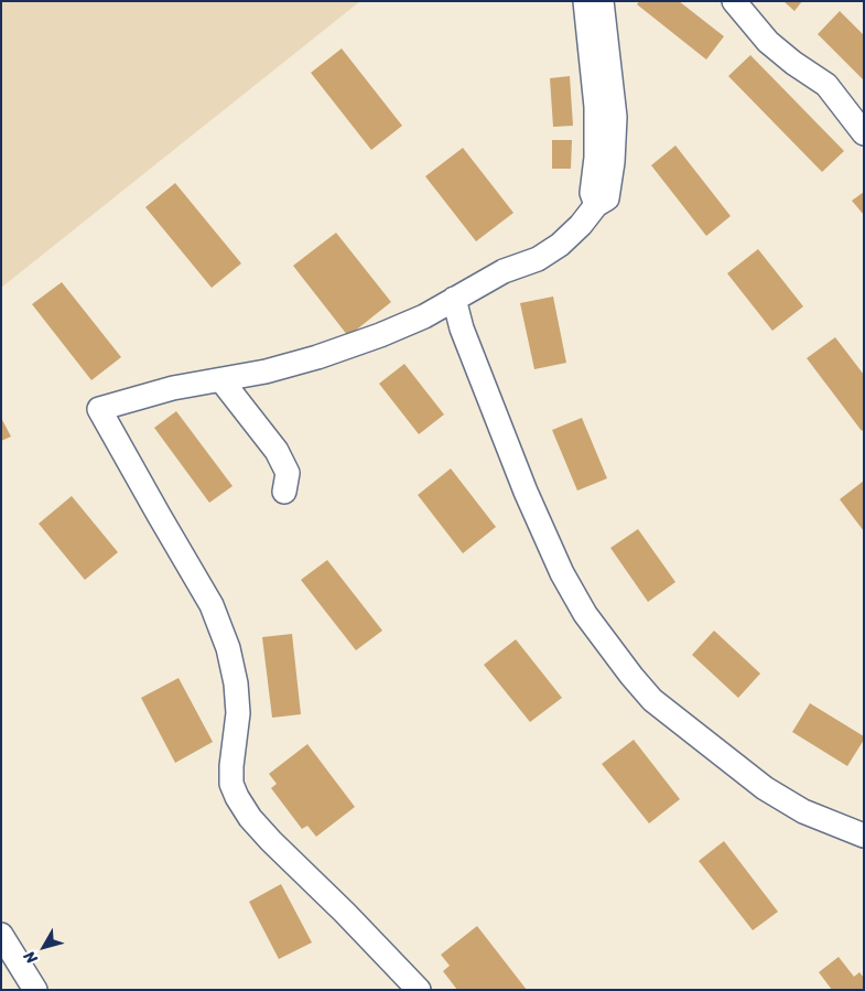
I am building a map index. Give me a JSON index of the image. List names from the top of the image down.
{
  "north": "bottom left"
}
